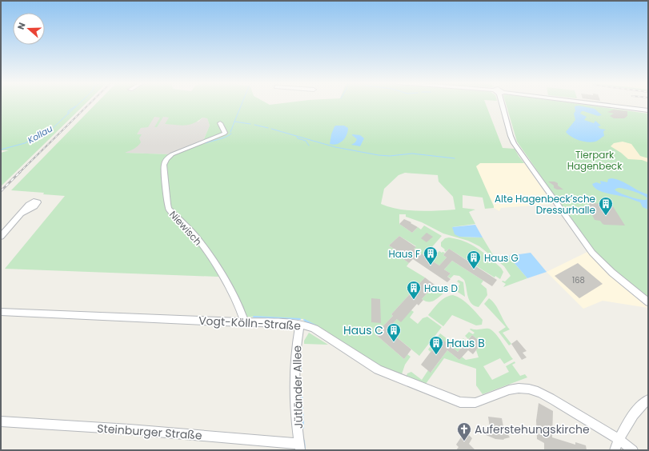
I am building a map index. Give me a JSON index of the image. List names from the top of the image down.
{
  "streets": {
    "street": [
      "Niewisch",
      "Vogt-Kölln-Straße",
      "Jütländer Allee",
      "Steinburger Straße"
    ]
  },
  "crossings": [
    ["Niewisch", "Vogt-Kölln-Straße"],
    ["Vogt-Kölln-Straße", "Jütländer Allee"],
    ["Jütländer Allee", "Steinburger Straße"]
  ],
  "water": ["Kollau"],
  "parks": ["Tierpark Hagenbeck"],
  "places": {
    "building": [
      "Alte Hagenbeck’sche Dressurhalle",
      "Haus F",
      "Haus G",
      "Haus D",
      "Haus C",
      "Haus B"
    ],
    "church": ["Auferstehungskirche"]
  },
  "house_numbers": ["168"],
  "north": "left"
}
